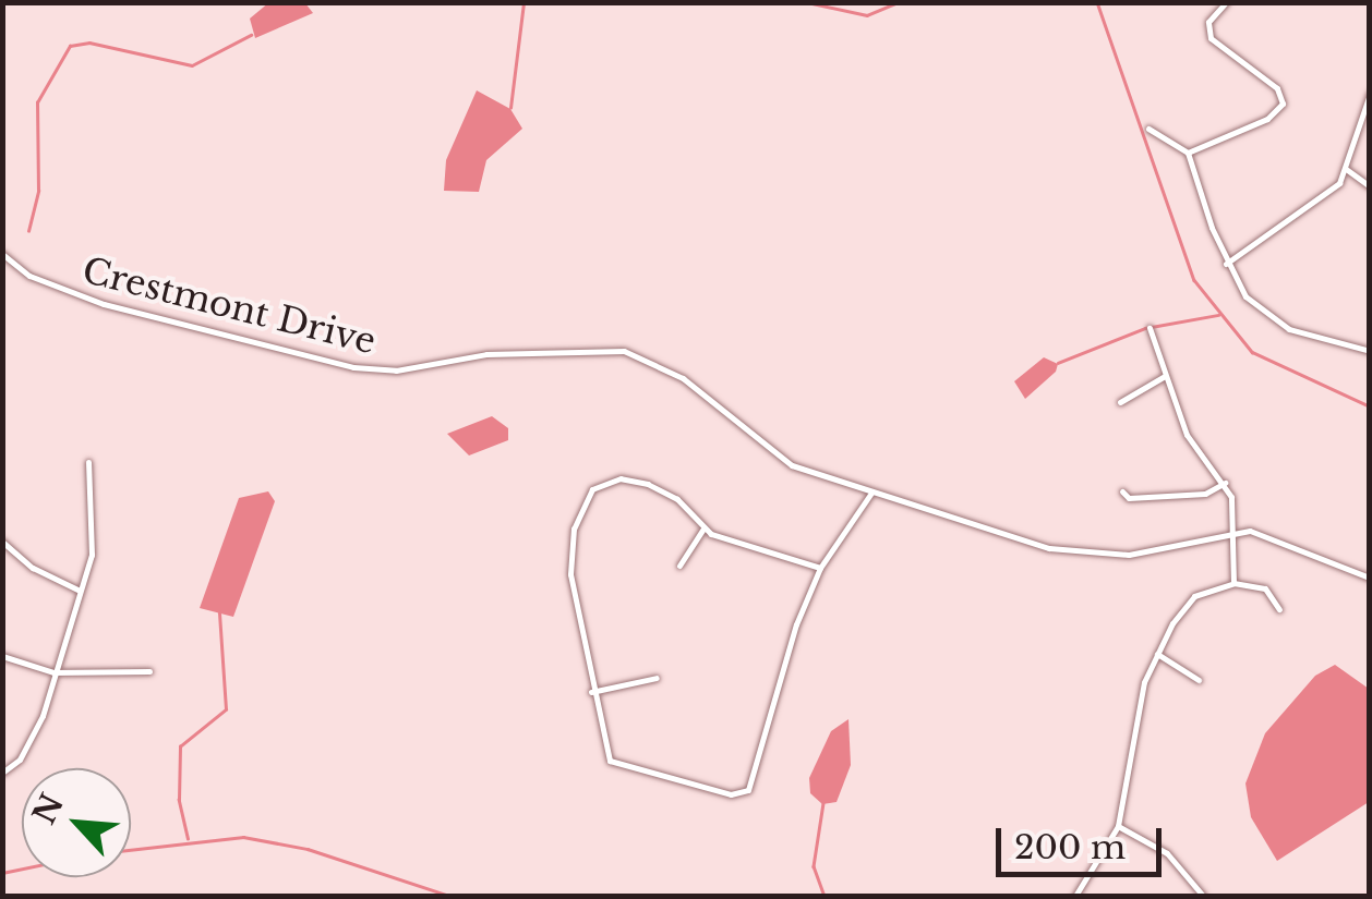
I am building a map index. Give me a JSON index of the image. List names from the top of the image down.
{
  "streets": {
    "street": ["Crestmont Drive"]
  },
  "scale_bar": "200 m",
  "north": "top left"
}
